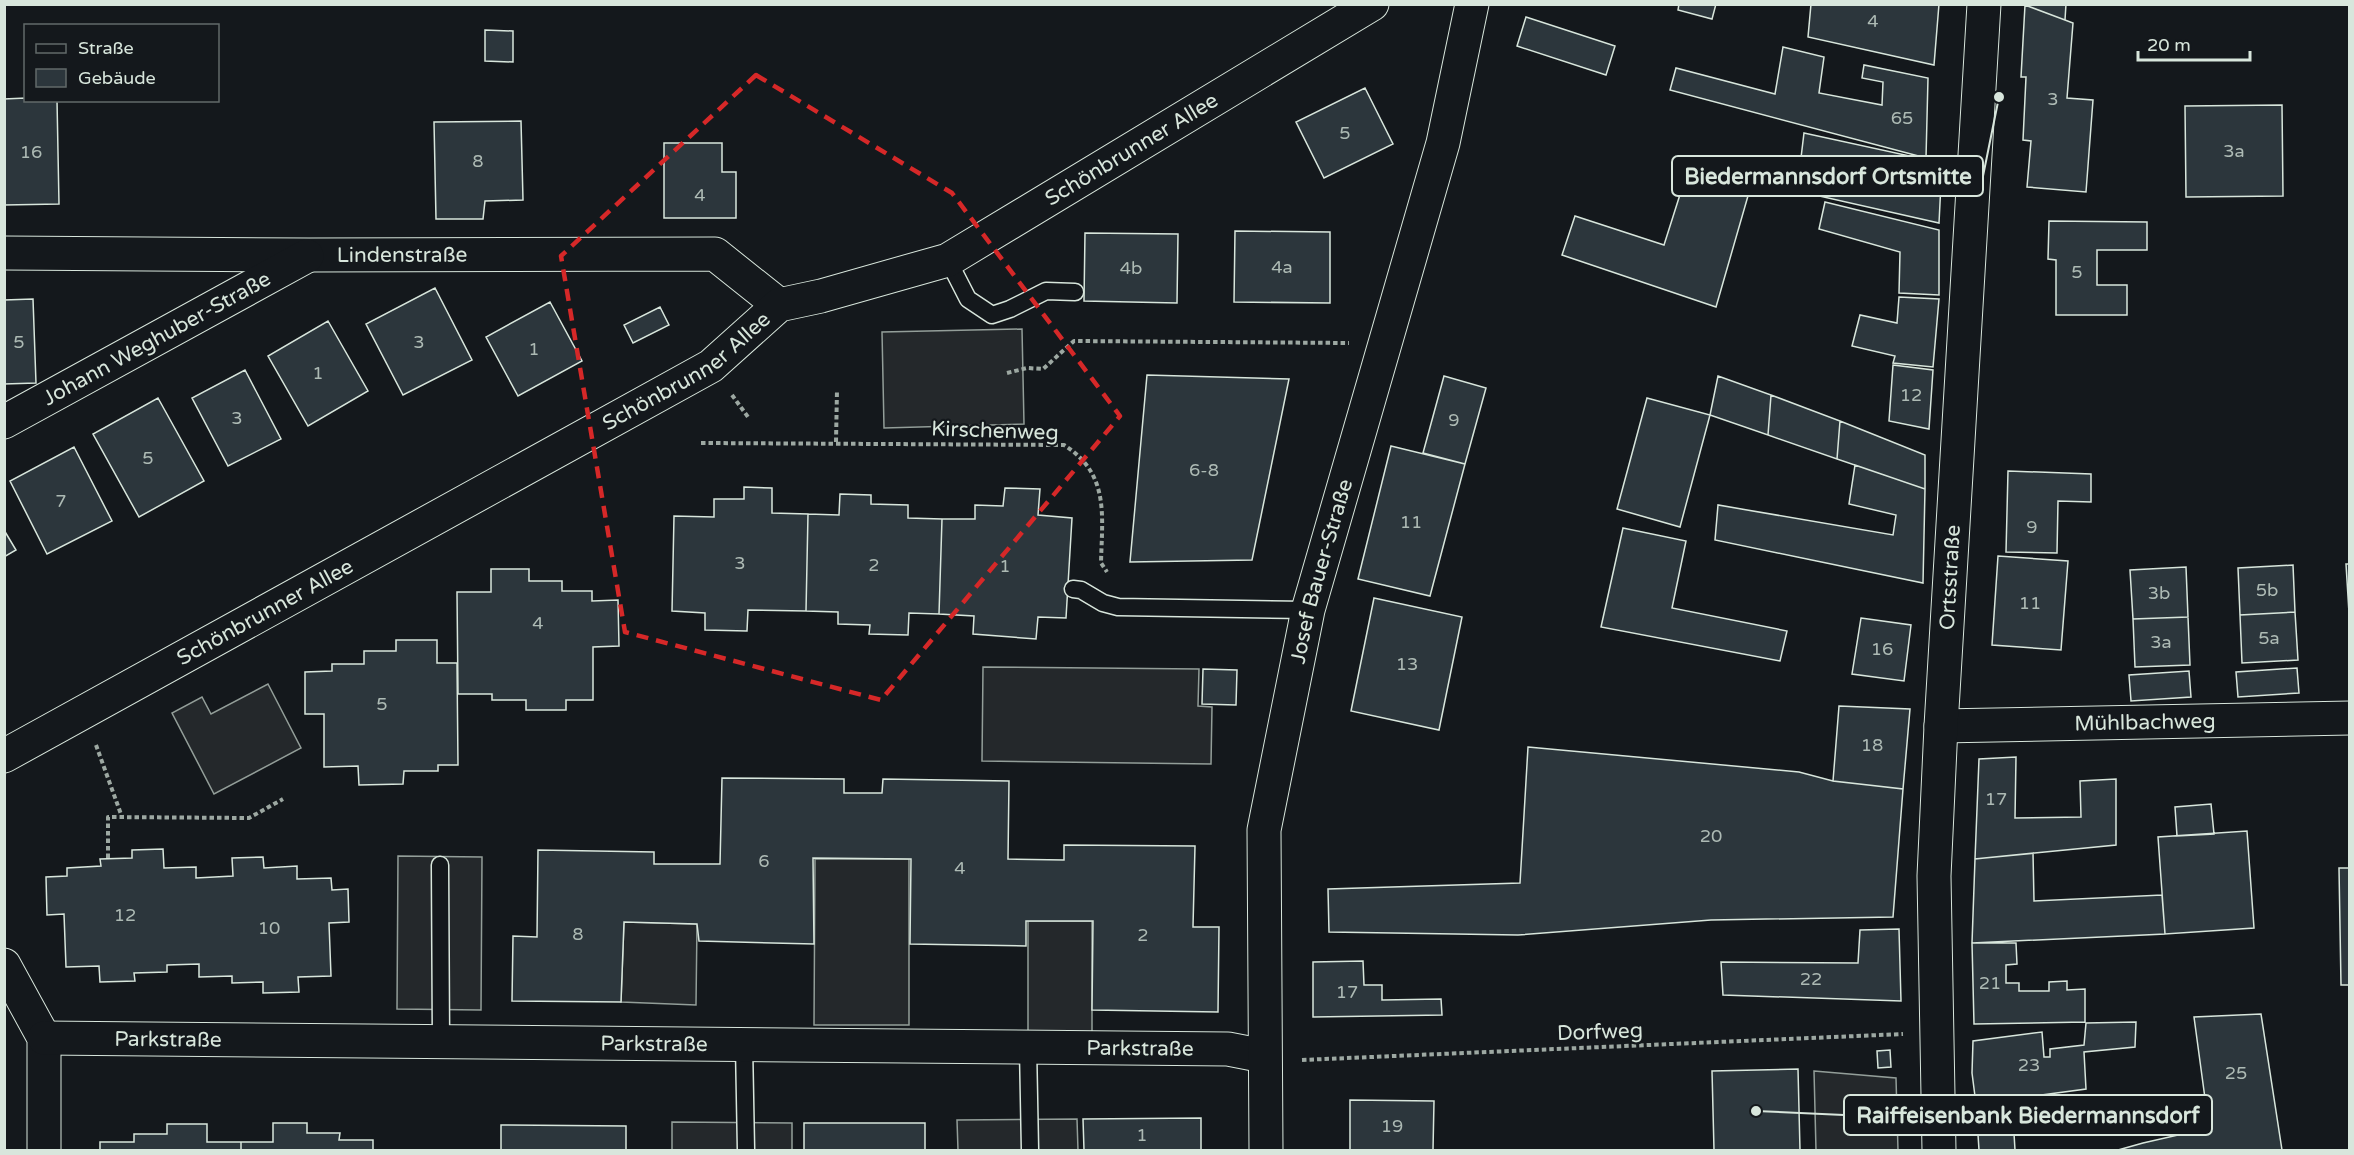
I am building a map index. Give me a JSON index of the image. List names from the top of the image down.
{
  "streets": {
    "street": [
      "Schönbrunner Allee",
      "Lindenstraße",
      "Johann Weghuber-Straße",
      "Josef Bauer-Straße",
      "Ortsstraße",
      "Mühlbachweg",
      "Parkstraße"
    ],
    "path": ["Kirschenweg", "Dorfweg"]
  },
  "crossings": [
    ["Schönbrunner Allee", "Lindenstraße"],
    ["Lindenstraße", "Johann Weghuber-Straße"],
    ["Josef Bauer-Straße", "Dorfweg"],
    ["Josef Bauer-Straße", "Parkstraße"],
    ["Ortsstraße", "Mühlbachweg"],
    ["Ortsstraße", "Dorfweg"],
    ["Dorfweg", "Parkstraße"]
  ],
  "places": ["Biedermannsdorf Ortsmitte", "Raiffeisenbank Biedermannsdorf"],
  "house_numbers": [
    "4",
    "3",
    "65",
    "5",
    "3a",
    "16",
    "8",
    "4",
    "4a",
    "4b",
    "5",
    "5",
    "3",
    "1",
    "1",
    "12",
    "3",
    "9",
    "5",
    "6-8",
    "7",
    "11",
    "9",
    "3",
    "2",
    "1",
    "5b",
    "3b",
    "11",
    "4",
    "5a",
    "3a",
    "16",
    "13",
    "5",
    "18",
    "17",
    "20",
    "6",
    "4",
    "12",
    "10",
    "8",
    "2",
    "22",
    "21",
    "17",
    "23",
    "25",
    "19",
    "1"
  ],
  "legend": ["Straße", "Gebäude"],
  "scale_bar": "20 m"
}
